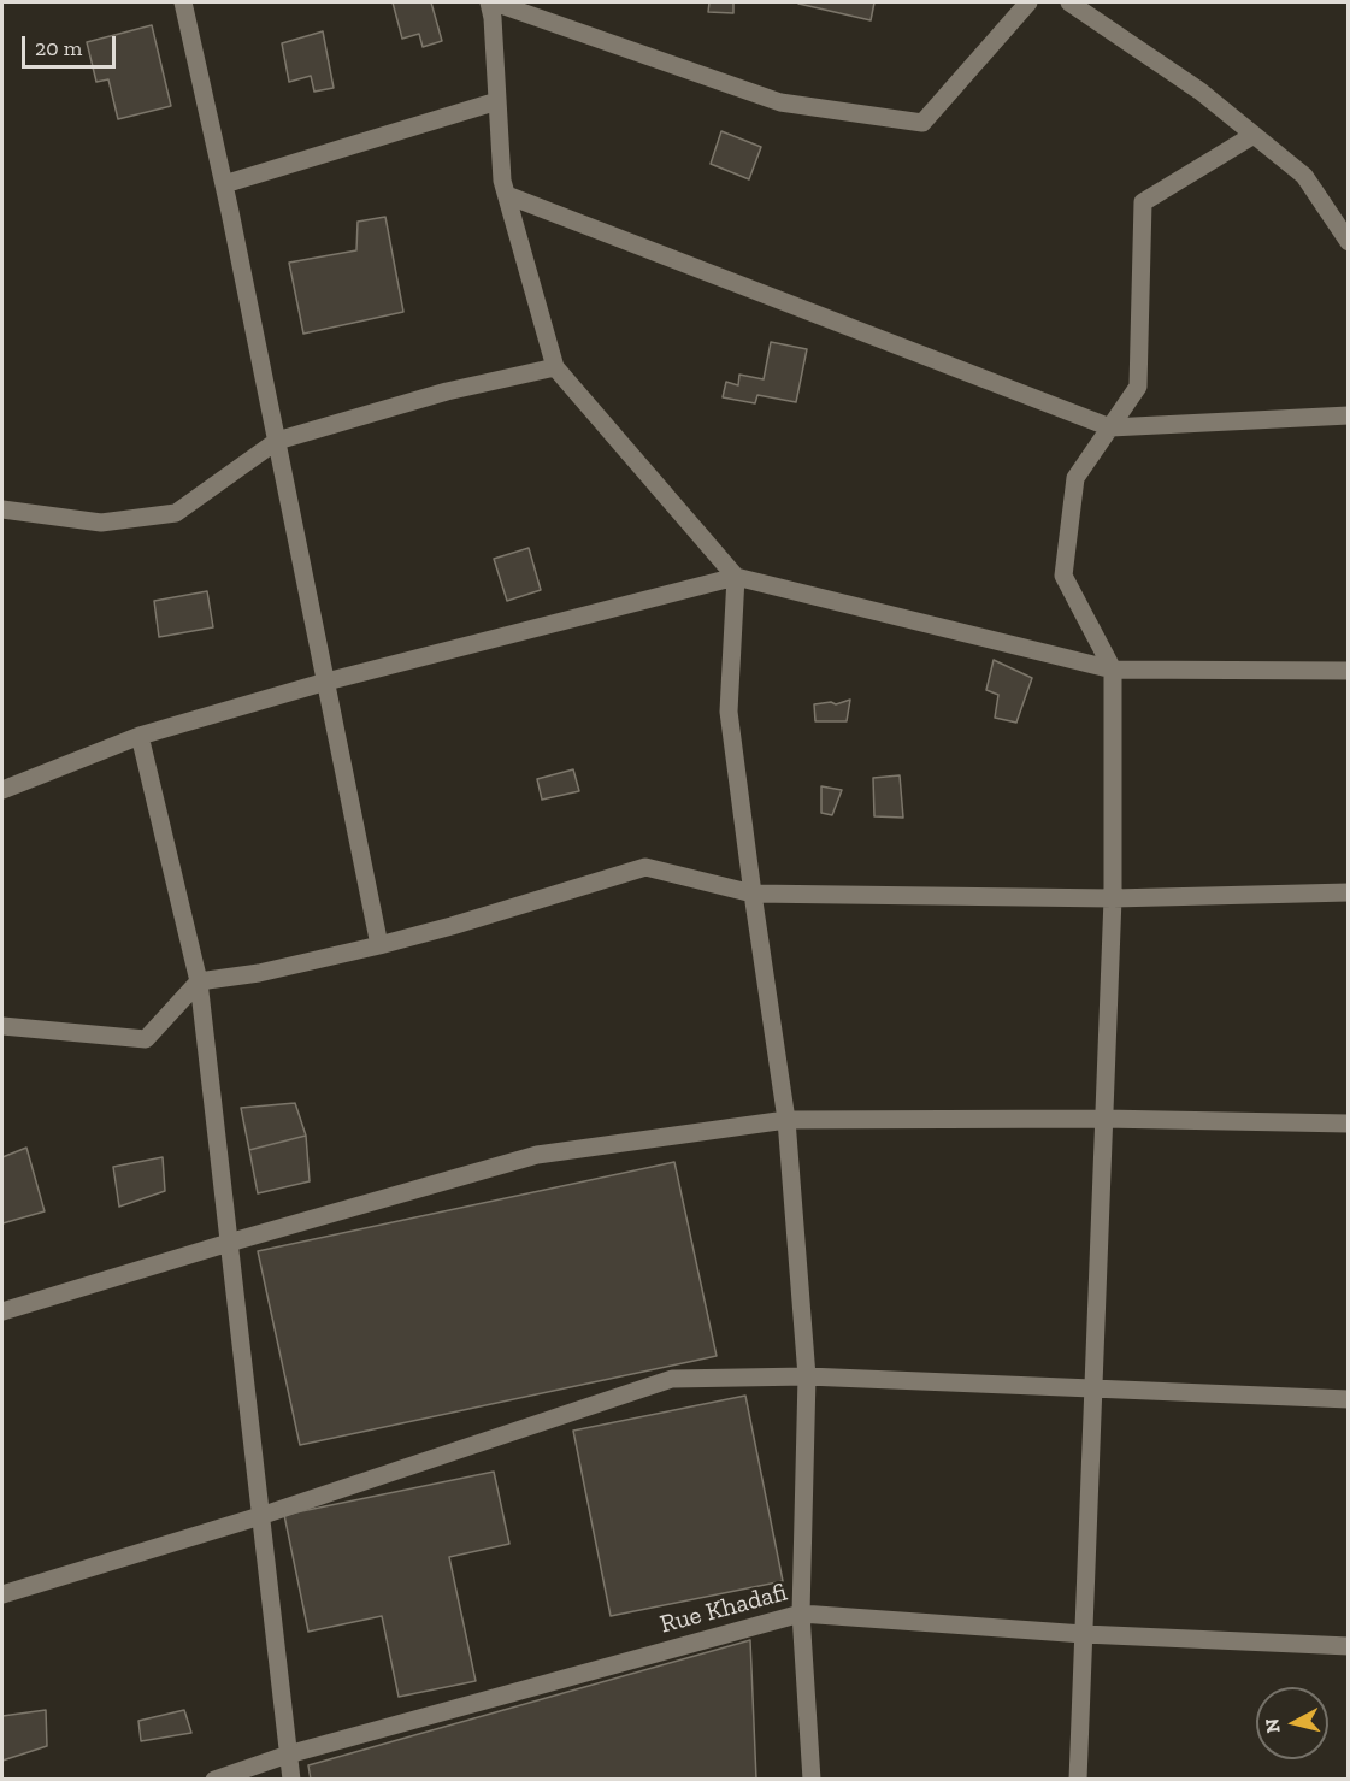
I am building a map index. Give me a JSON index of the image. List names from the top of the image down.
{
  "streets": {
    "street": ["Rue Khadafi"]
  },
  "scale_bar": "20 m",
  "north": "left"
}
